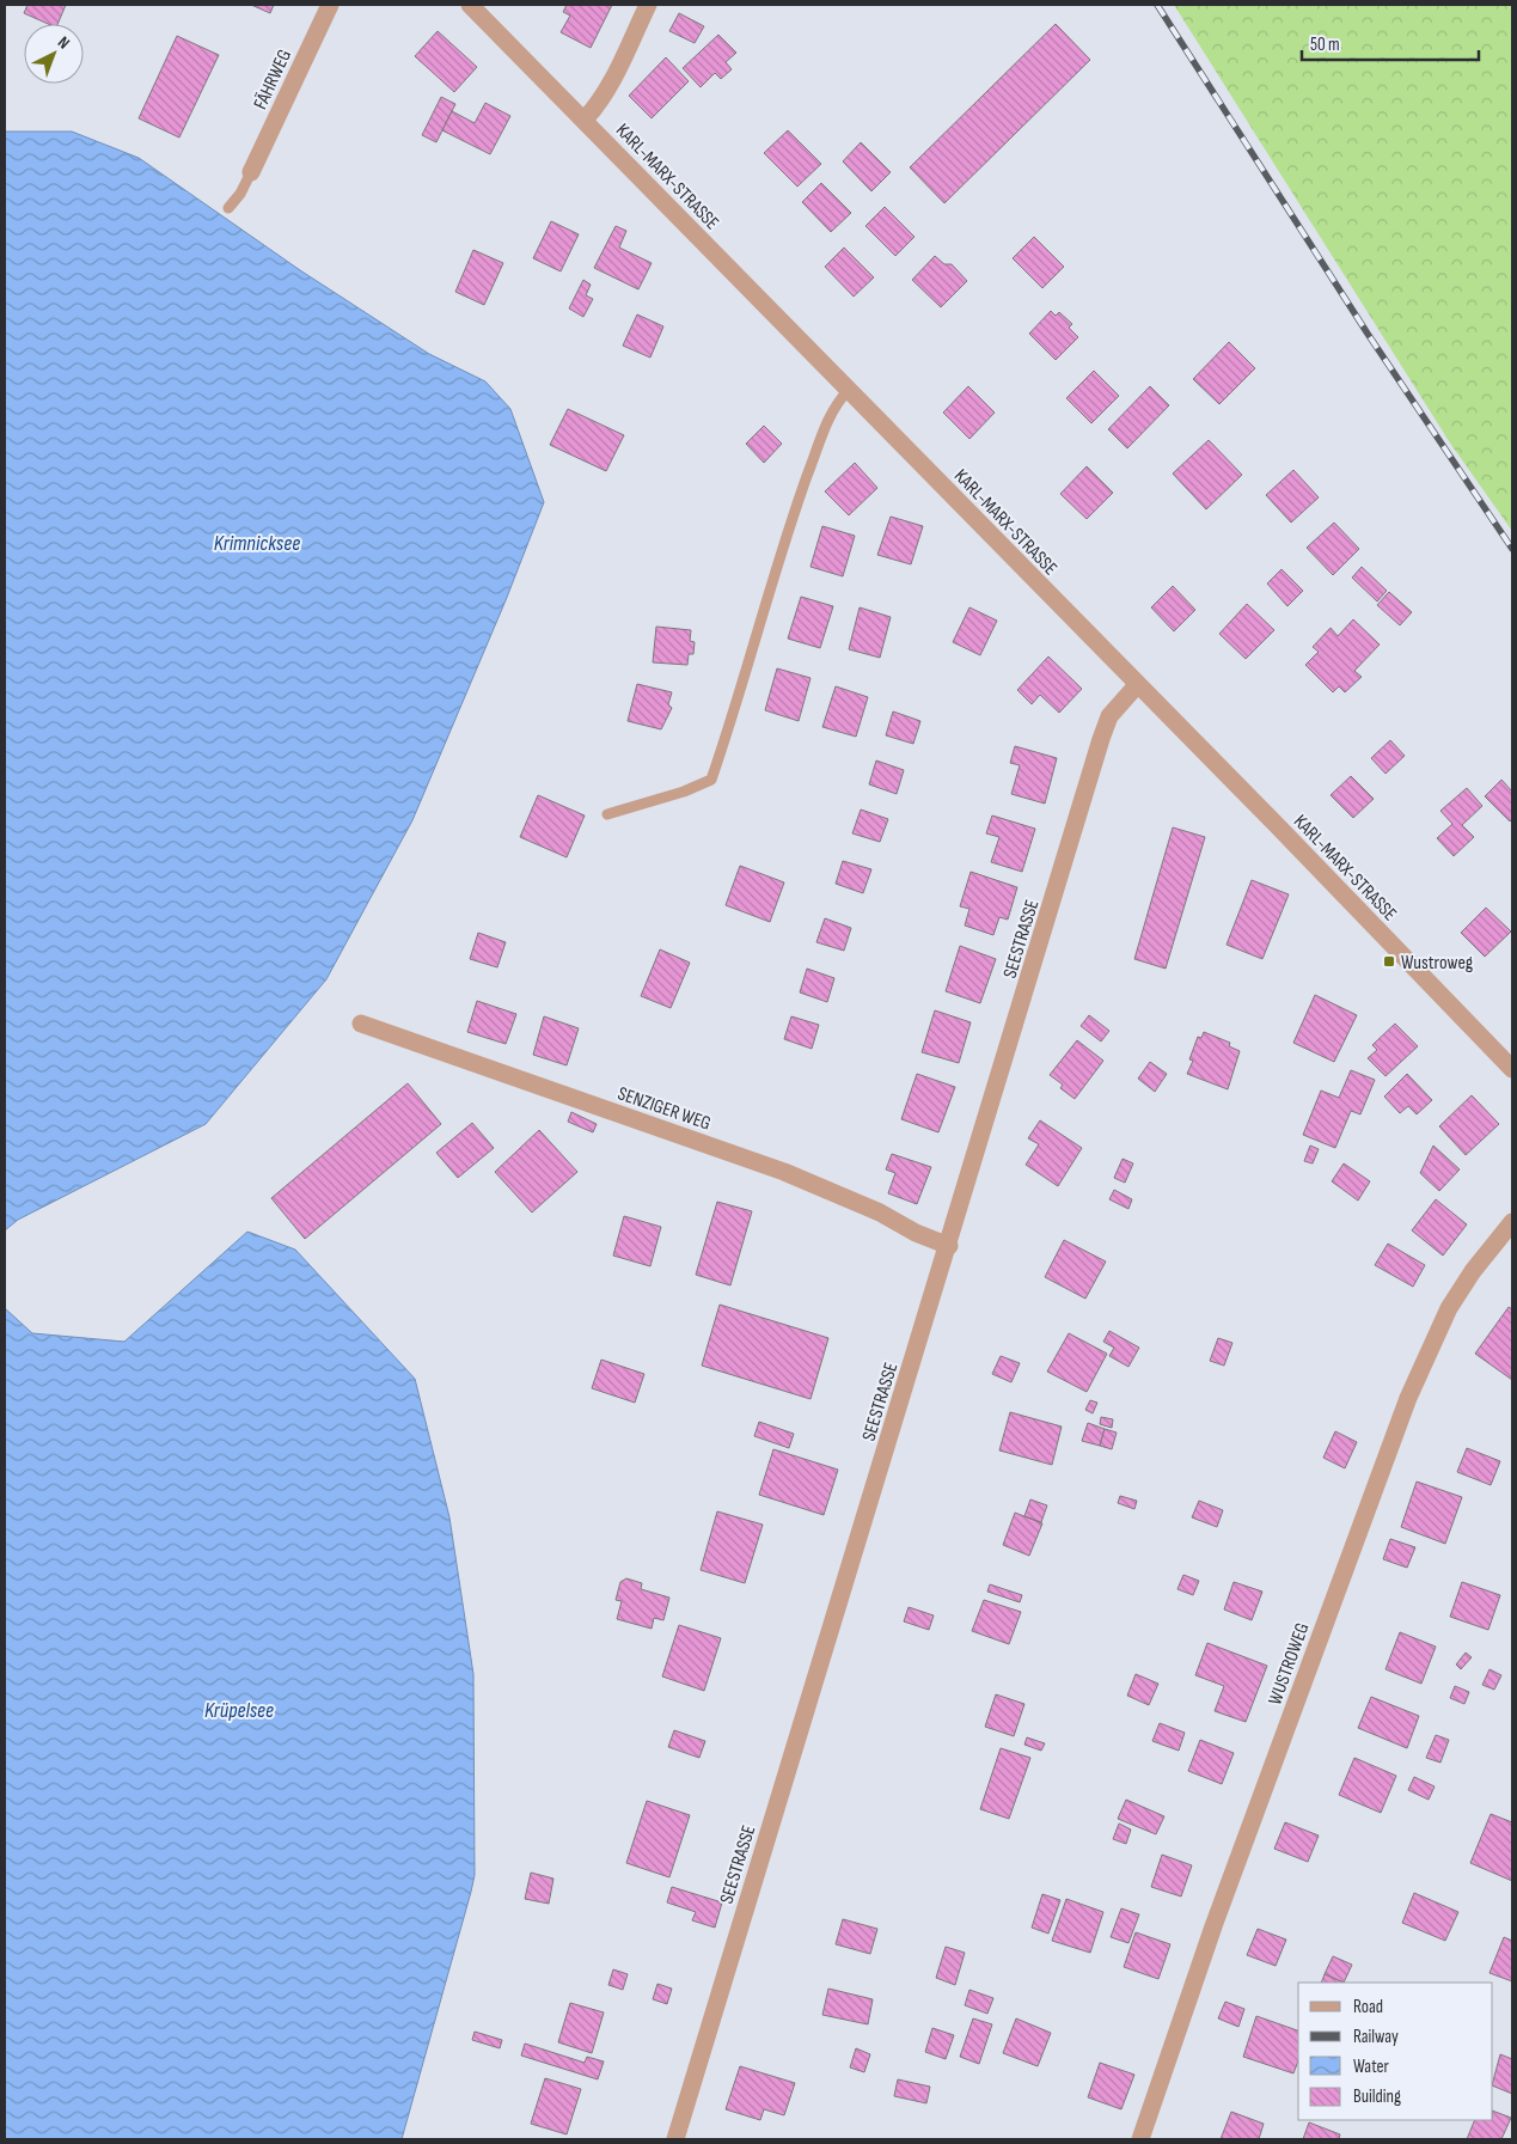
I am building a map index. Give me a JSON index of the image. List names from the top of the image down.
{
  "streets": {
    "street": [
      "FÄHRWEG",
      "KARL-MARX-STRASSE",
      "SEESTRASSE",
      "SENZIGER WEG",
      "WUSTROWEG"
    ]
  },
  "crossings": [
    ["KARL-MARX-STRASSE", "SEESTRASSE"],
    ["SEESTRASSE", "SENZIGER WEG"]
  ],
  "water": ["Krimnicksee", "Krüpelsee"],
  "places": {
    "transit": ["Wustroweg"]
  },
  "legend": [
    "Road",
    "Railway",
    "Water",
    "Building"
  ],
  "scale_bar": "50 m",
  "north": "top right"
}
